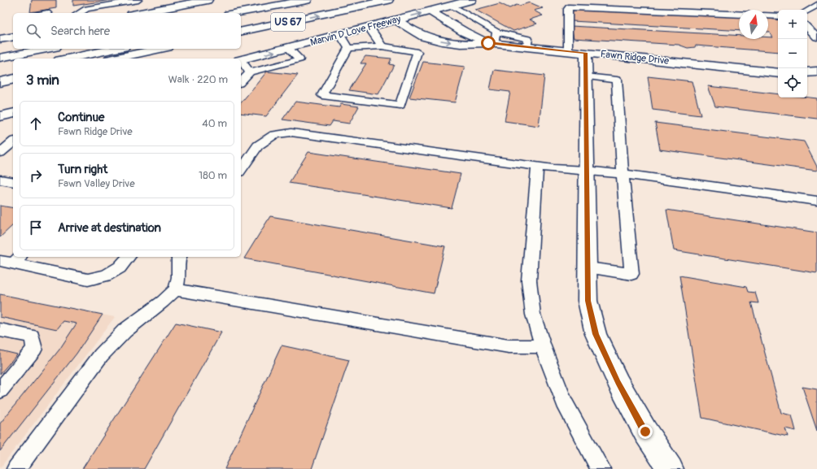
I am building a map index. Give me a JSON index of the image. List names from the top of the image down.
{
  "streets": {
    "main road": ["US 67", "Marvin D Love Freeway", "Fawn Ridge Drive"]
  },
  "crossings": [
    ["Marvin D Love Freeway", "Fawn Ridge Drive"]
  ],
  "north": "top",
  "page": {
    "map_buttons": ["+", "−"],
    "search": "Search here",
    "heading": ["3 min", "Walk · 220 m"],
    "list": [
      ["Continue", "Fawn Ridge Drive", "40 m"],
      ["Turn right", "Fawn Valley Drive", "180 m"],
      "Arrive at destination"
    ]
  }
}
